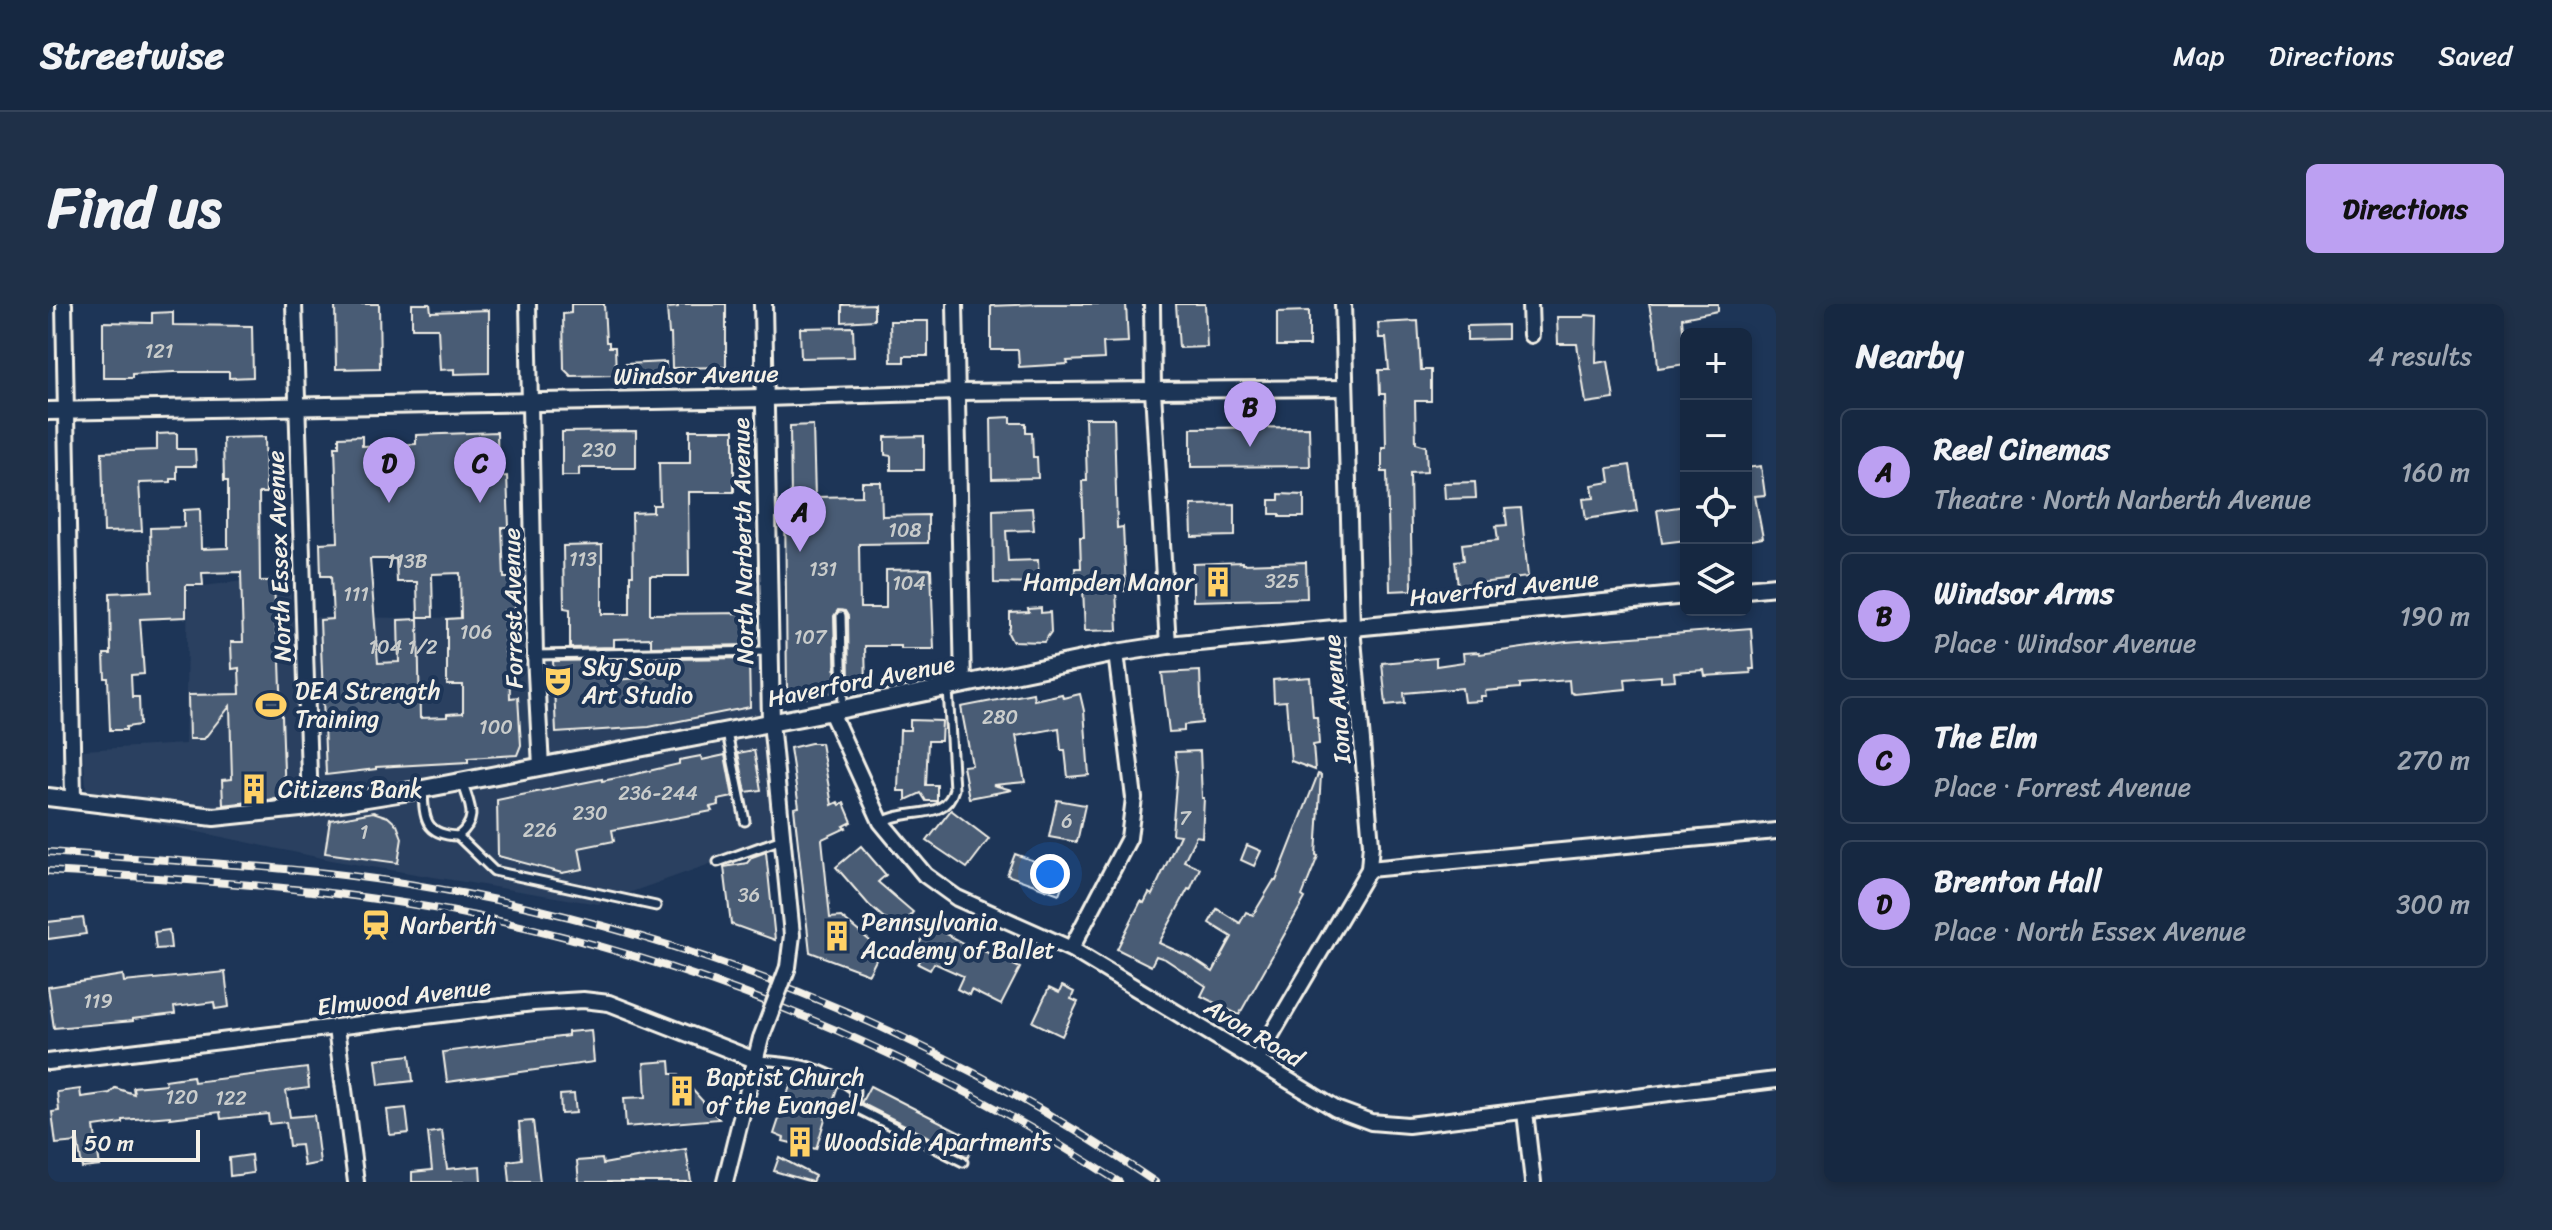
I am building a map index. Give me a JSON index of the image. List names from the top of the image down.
{
  "streets": {
    "street": [
      "Windsor Avenue",
      "North Narberth Avenue",
      "North Essex Avenue",
      "Haverford Avenue",
      "Forrest Avenue",
      "Iona Avenue",
      "Elmwood Avenue",
      "Avon Road"
    ]
  },
  "crossings": [
    ["Windsor Avenue", "North Narberth Avenue"],
    ["Windsor Avenue", "North Essex Avenue"],
    ["Windsor Avenue", "Forrest Avenue"],
    ["Windsor Avenue", "Iona Avenue"],
    ["North Narberth Avenue", "Haverford Avenue"],
    ["North Narberth Avenue", "Elmwood Avenue"],
    ["North Essex Avenue", "Haverford Avenue"],
    ["Haverford Avenue", "Forrest Avenue"],
    ["Haverford Avenue", "Iona Avenue"],
    ["Haverford Avenue", "Avon Road"],
    ["Iona Avenue", "Avon Road"]
  ],
  "places": {
    "building": [
      "Hampden Manor",
      "Citizens Bank",
      "Pennsylvania Academy of Ballet",
      "Baptist Church of the Evangel",
      "Woodside Apartments"
    ],
    "theatre": ["Sky Soup Art Studio"],
    "sports": ["DEA Strength Training"],
    "station": ["Narberth"]
  },
  "house_numbers": [
    "121",
    "230",
    "108",
    "113",
    "113B",
    "131",
    "325",
    "104",
    "111",
    "106",
    "107",
    "104 1/2",
    "280",
    "100",
    "236-244",
    "230",
    "7",
    "6",
    "226",
    "1",
    "36",
    "119",
    "120",
    "122"
  ],
  "scale_bar": "50 m",
  "page": {
    "header": "Streetwise",
    "nav": ["Map", "Directions", "Saved"],
    "title": "Find us",
    "buttons": "Directions",
    "heading": ["Nearby", "4 results"],
    "map_buttons": ["+", "−"],
    "pins": [
      "B",
      "C",
      "D",
      "A"
    ],
    "list": [
      {
        "mark": "A",
        "name": "Reel Cinemas",
        "note": "Theatre · North Narberth Avenue",
        "value": "160 m"
      },
      {
        "mark": "B",
        "name": "Windsor Arms",
        "note": "Place · Windsor Avenue",
        "value": "190 m"
      },
      {
        "mark": "C",
        "name": "The Elm",
        "note": "Place · Forrest Avenue",
        "value": "270 m"
      },
      {
        "mark": "D",
        "name": "Brenton Hall",
        "note": "Place · North Essex Avenue",
        "value": "300 m"
      }
    ],
    "scale": "50 m"
  }
}
